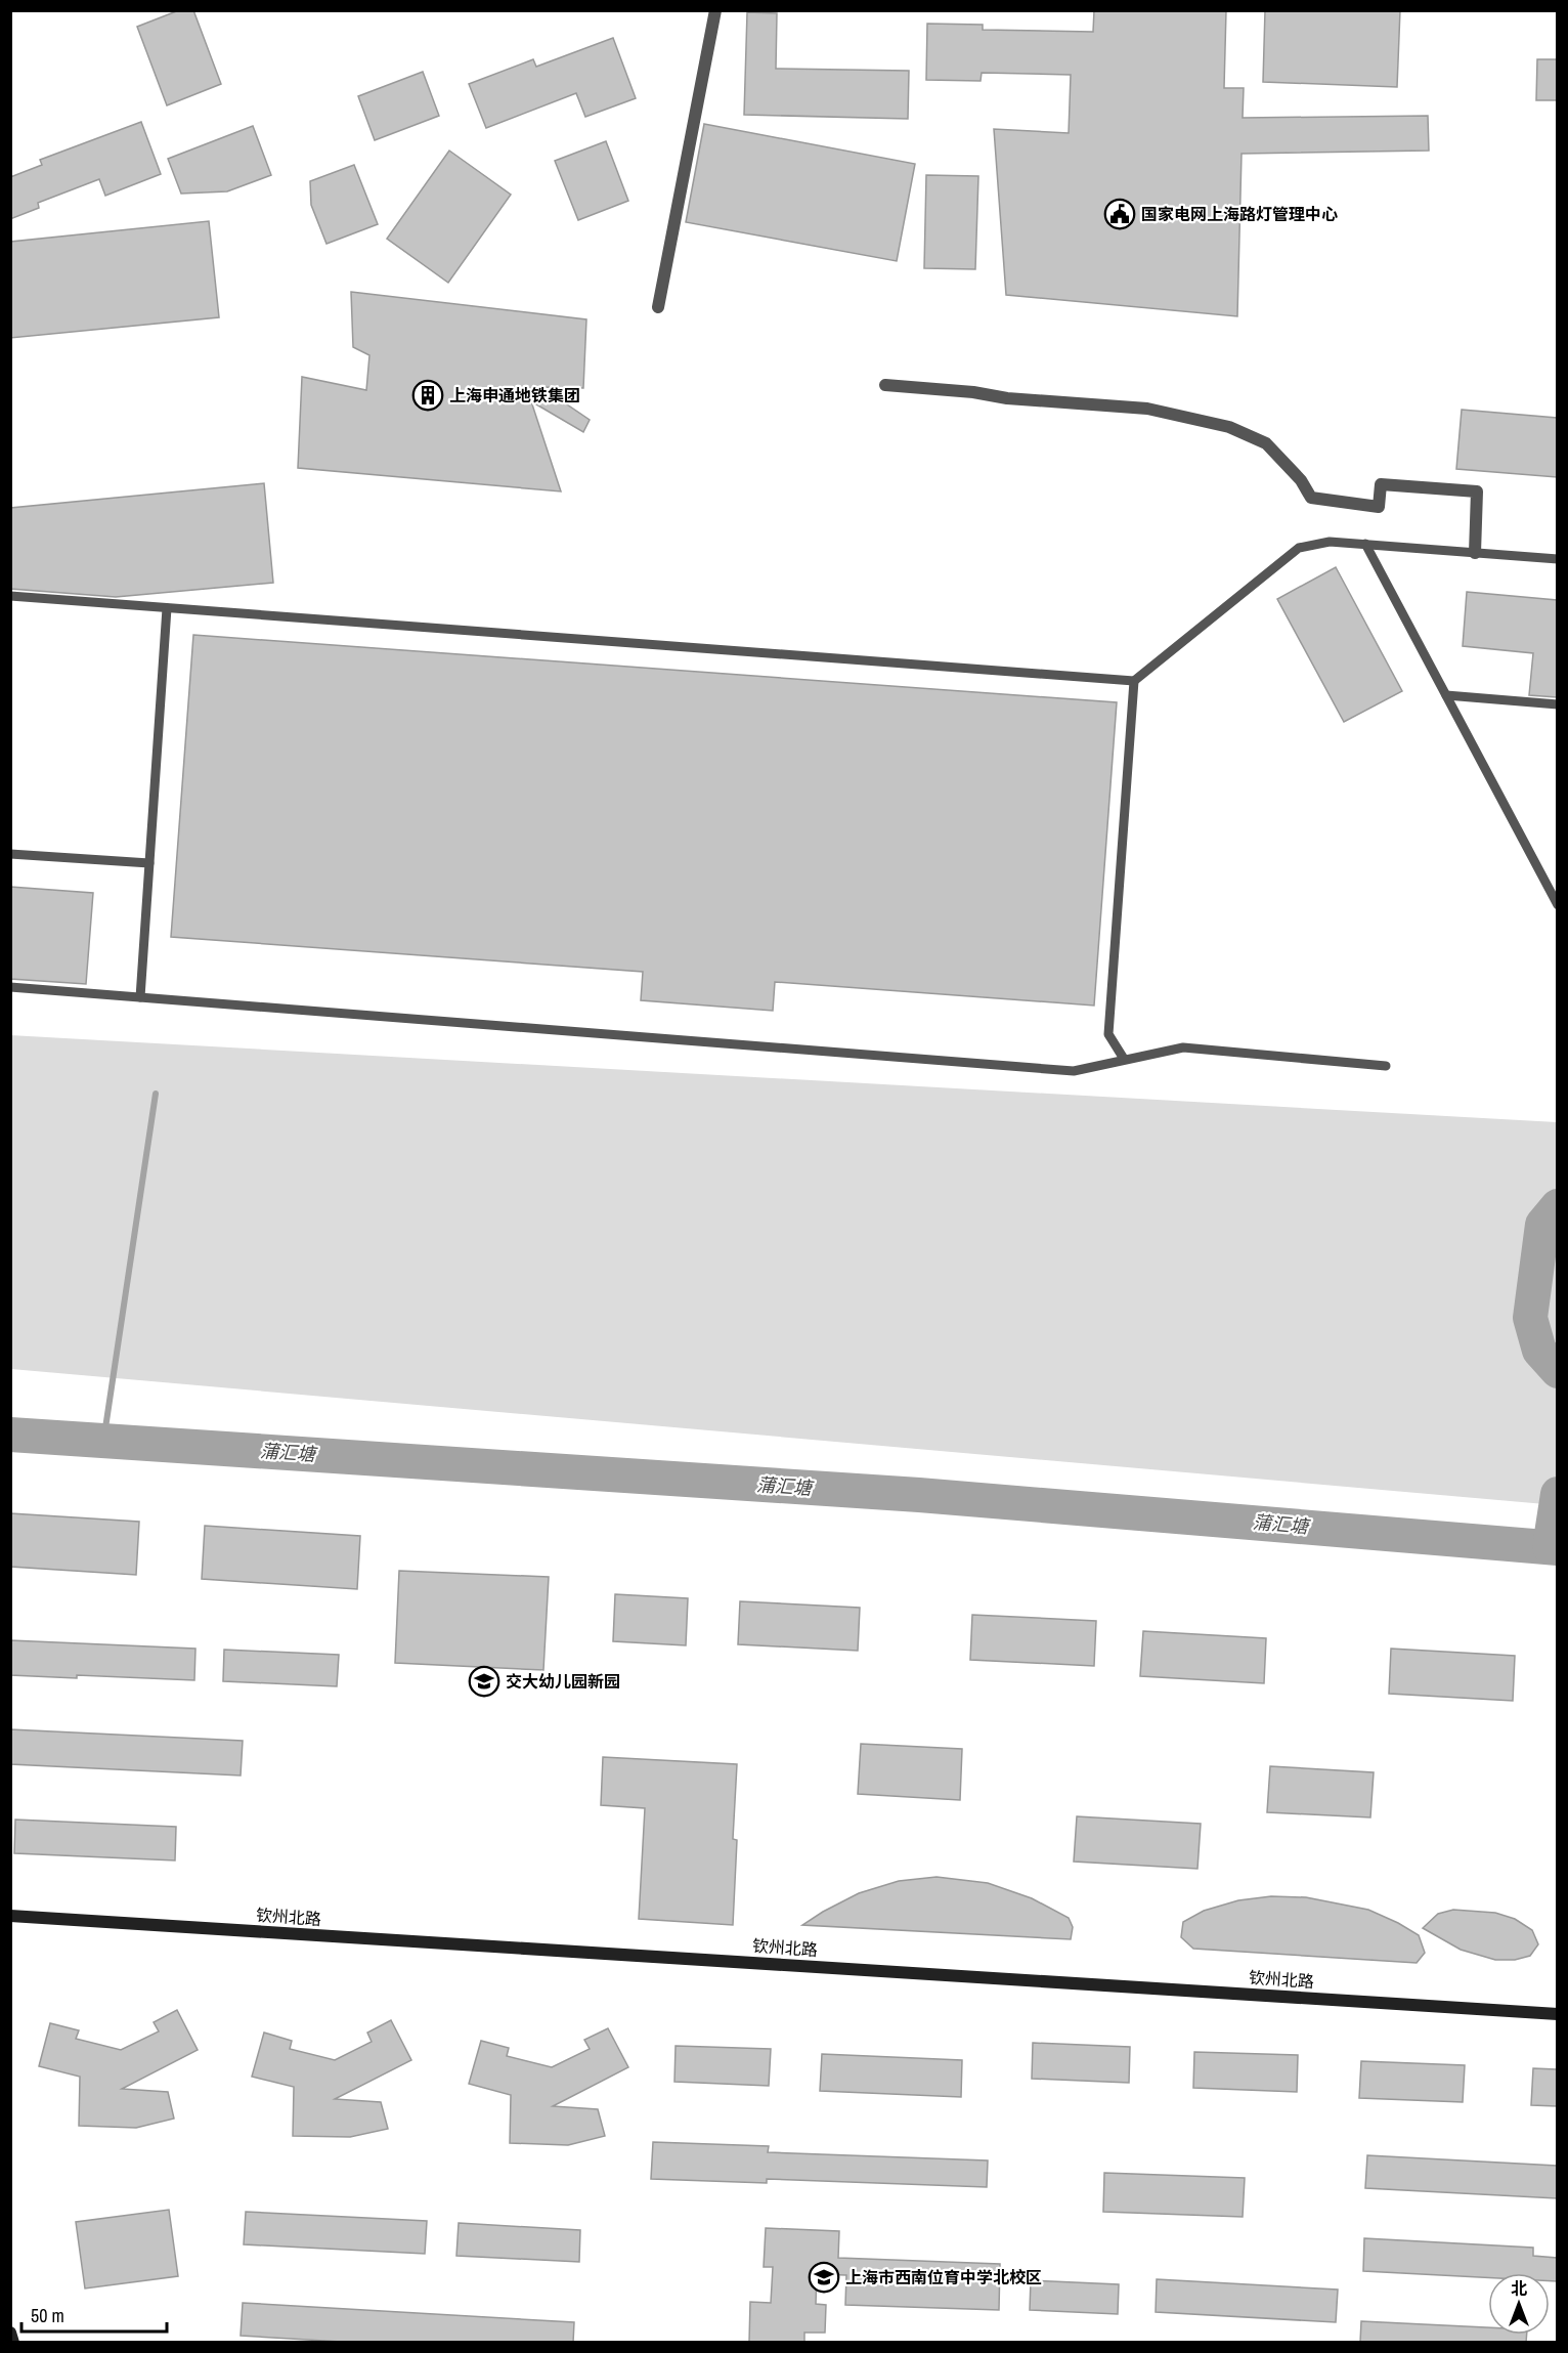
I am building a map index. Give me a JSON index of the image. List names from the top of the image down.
{
  "streets": {
    "street": ["钦州北路"]
  },
  "water": ["蒲汇塘"],
  "places": {
    "public building": ["国家电网上海路灯管理中心"],
    "building": ["上海申通地铁集团"],
    "school or university": ["交大幼儿园新园", "上海市西南位育中学北校区"]
  },
  "scale_bar": "50 m",
  "north": "top"
}
